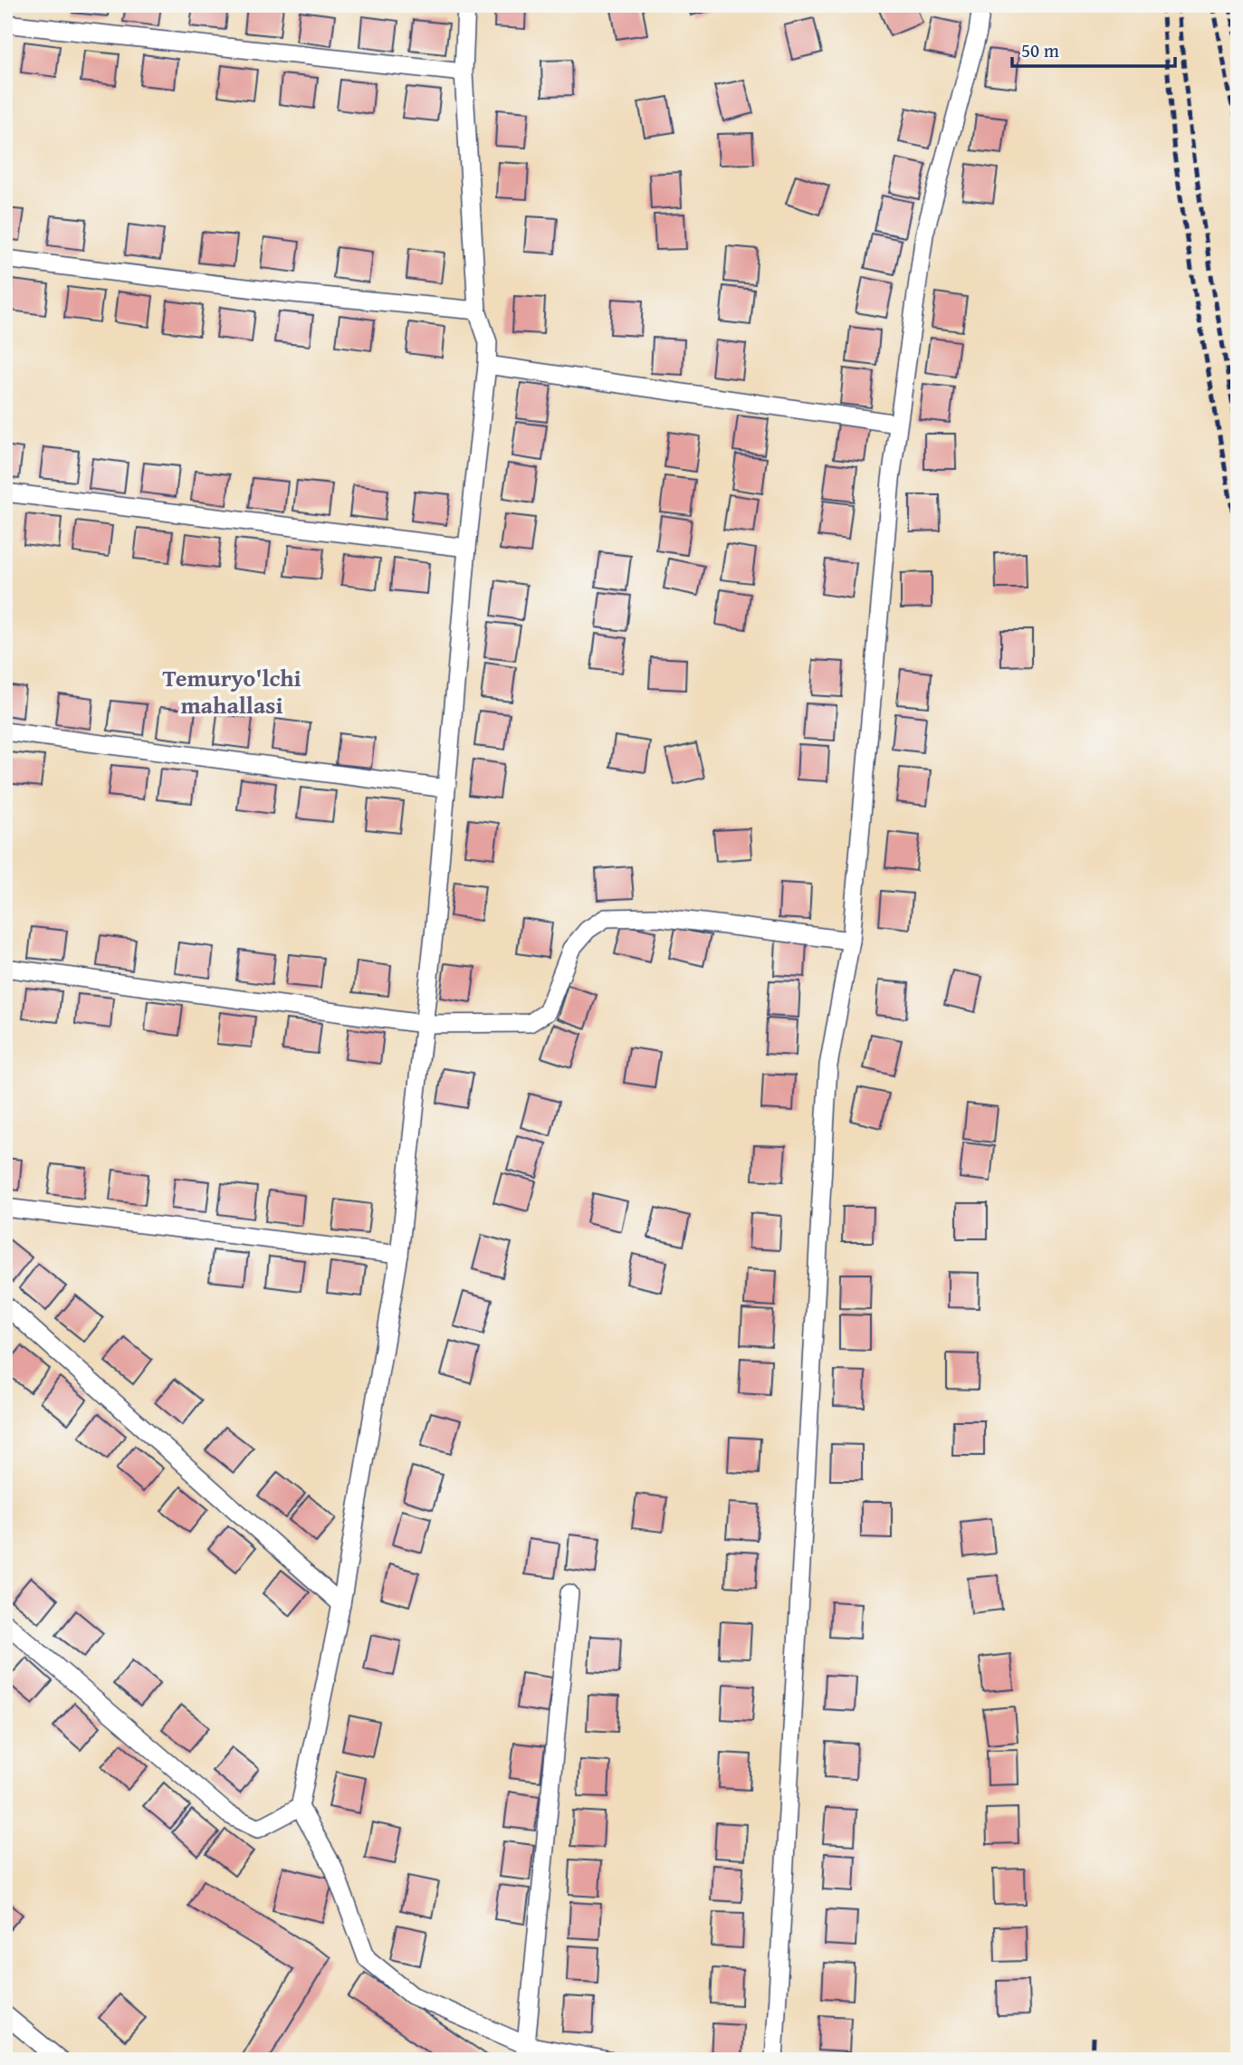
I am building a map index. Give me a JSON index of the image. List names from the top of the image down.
{
  "districts": ["Temuryo'lchi mahallasi"],
  "scale_bar": "50 m"
}
